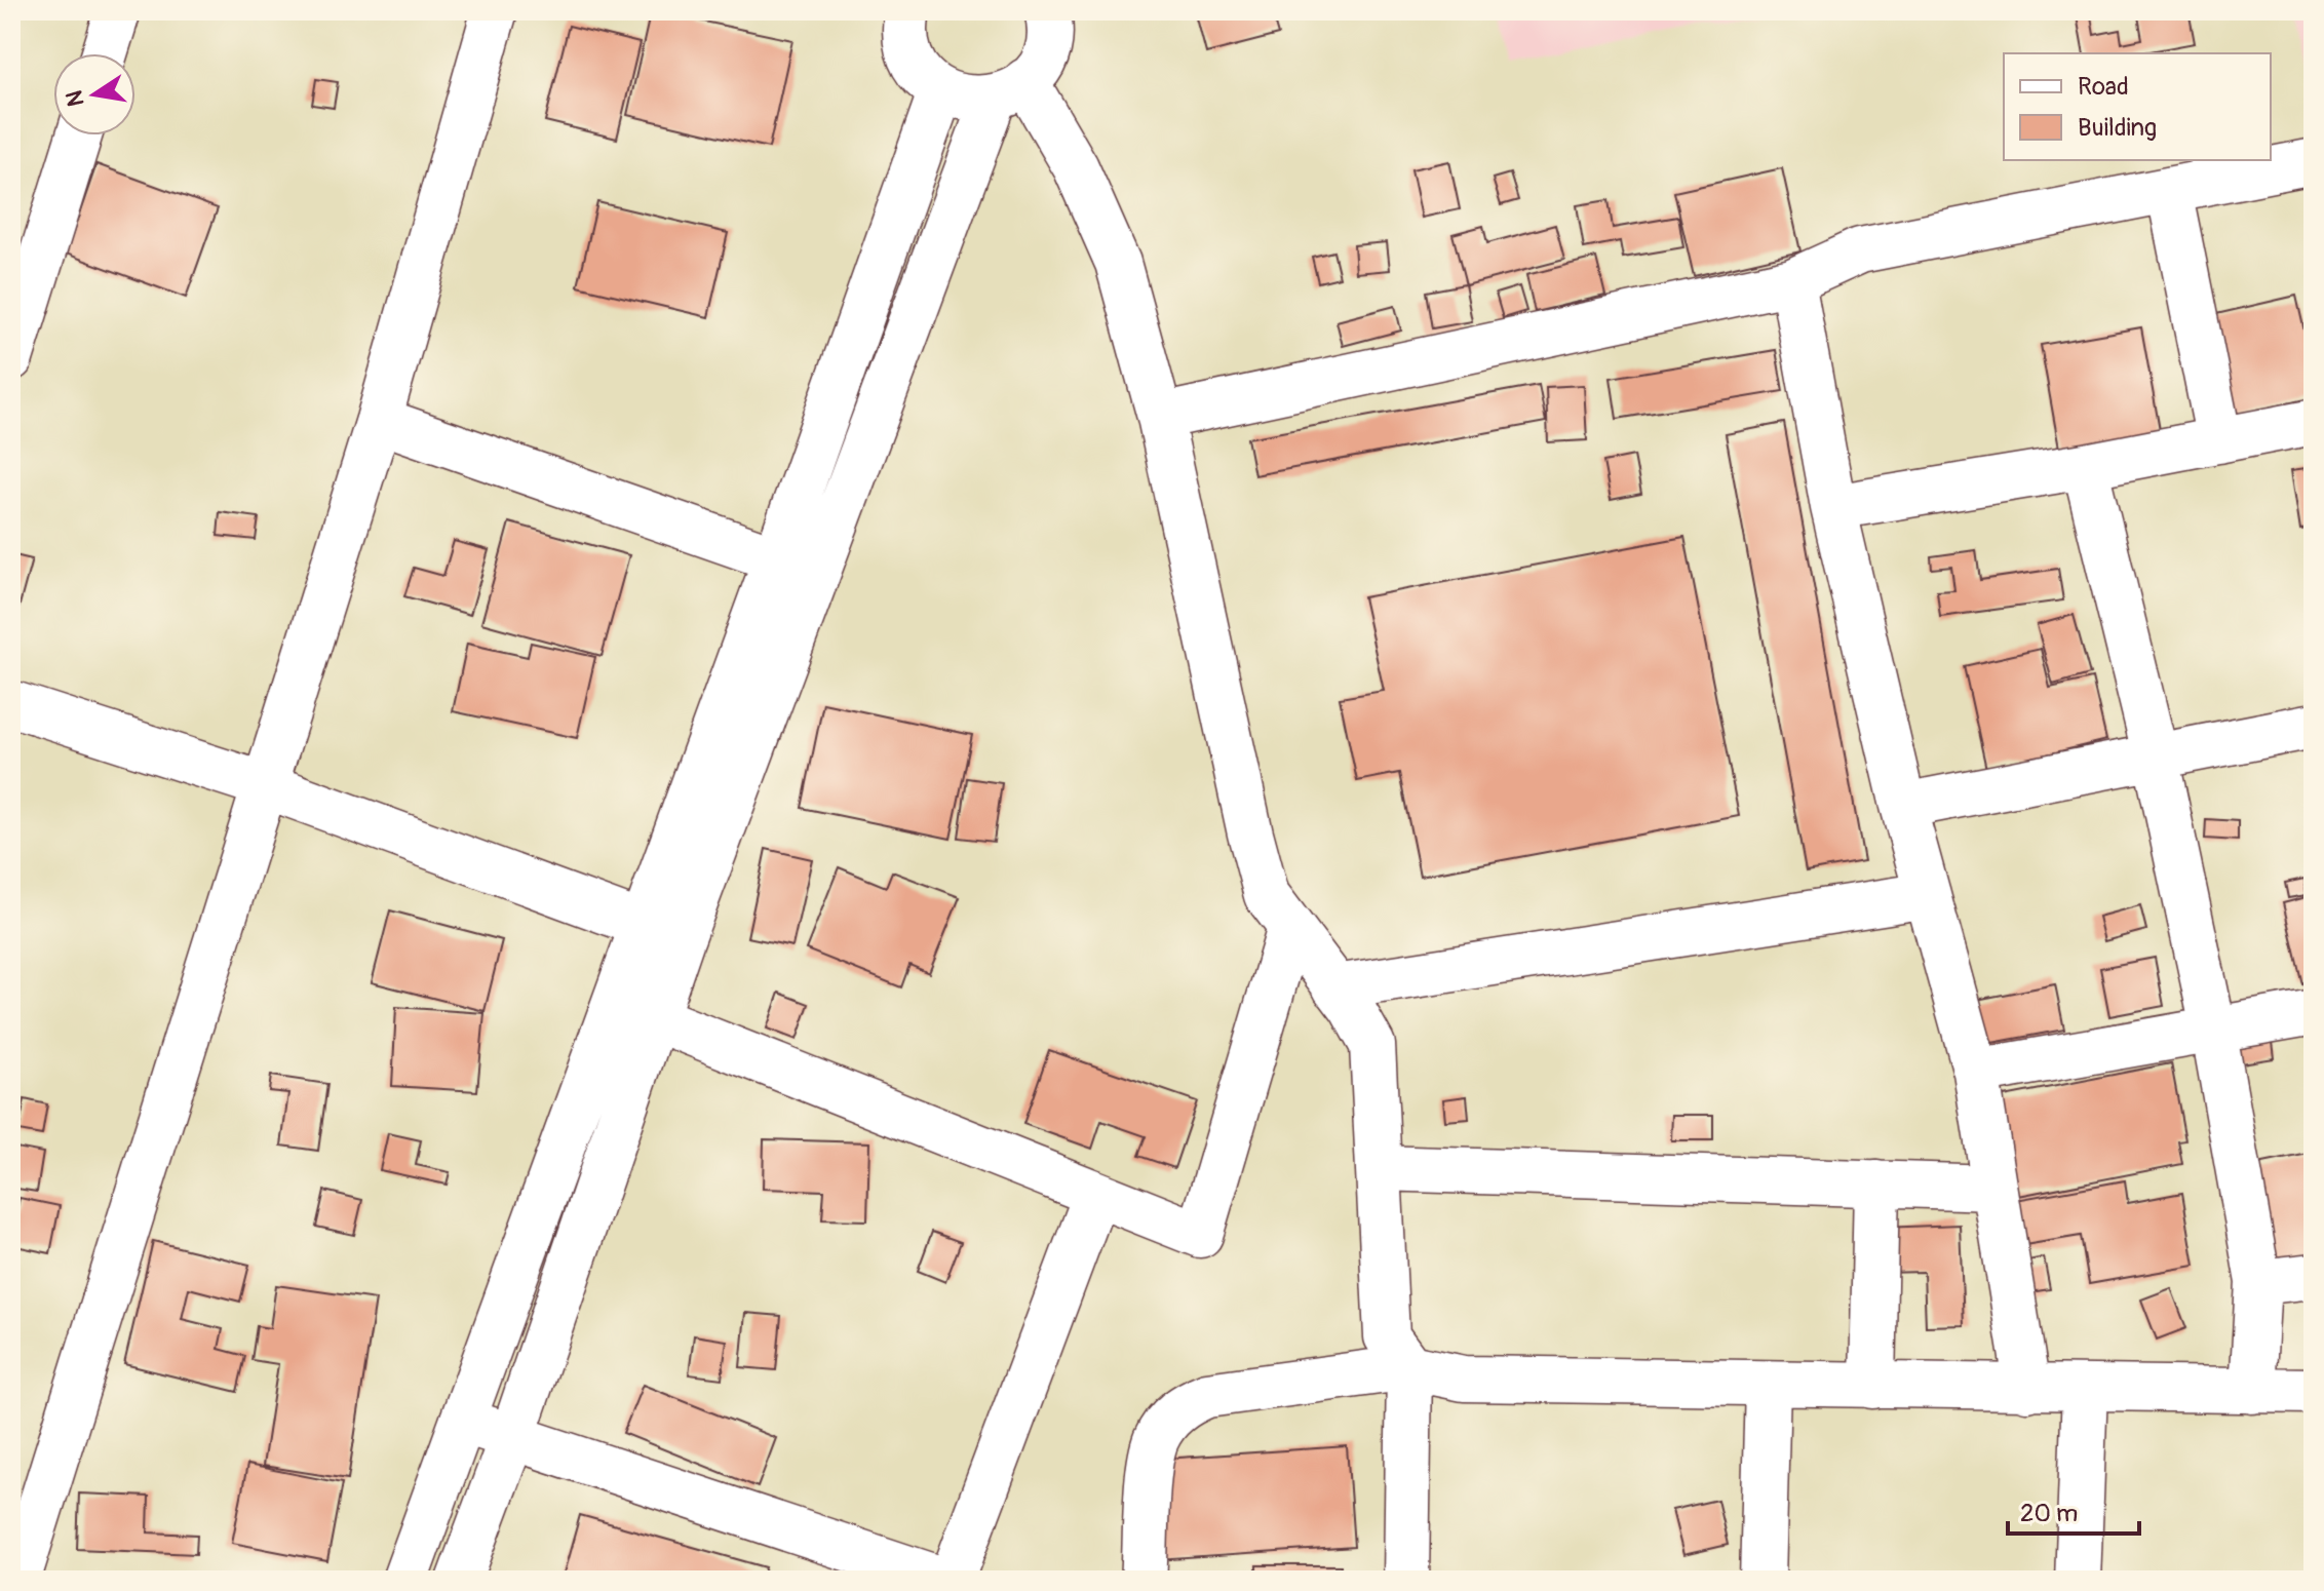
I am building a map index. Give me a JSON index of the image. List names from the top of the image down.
{
  "legend": ["Road", "Building"],
  "scale_bar": "20 m",
  "north": "left"
}
